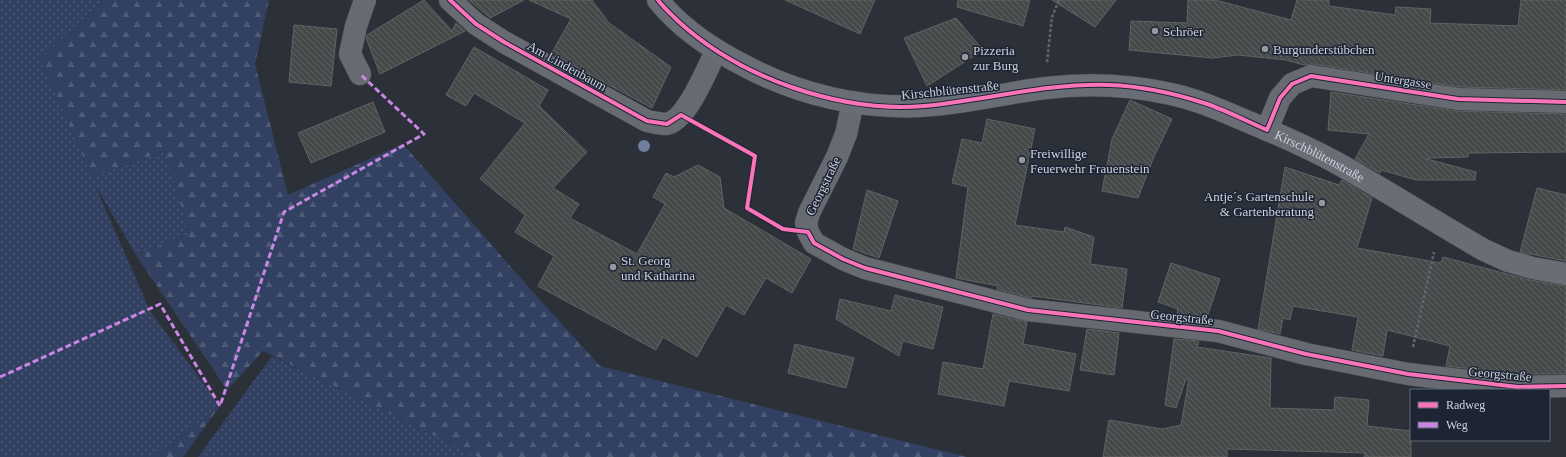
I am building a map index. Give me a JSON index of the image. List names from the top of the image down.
{
  "streets": {
    "main road": ["Kirschblütenstraße"],
    "street": ["Am Lindenbaum", "Untergasse", "Georgstraße"]
  },
  "crossings": [
    ["Am Lindenbaum", "Kirschblütenstraße"],
    ["Untergasse", "Kirschblütenstraße"],
    ["Kirschblütenstraße", "Georgstraße"]
  ],
  "places": [
    "Schröer",
    "Burgunderstübchen",
    "Pizzeria zur Burg",
    "Freiwillige Feuerwehr Frauenstein",
    "Antje´s Gartenschule & Gartenberatung",
    "St. Georg und Katharina"
  ],
  "legend": ["Radweg", "Weg"]
}
